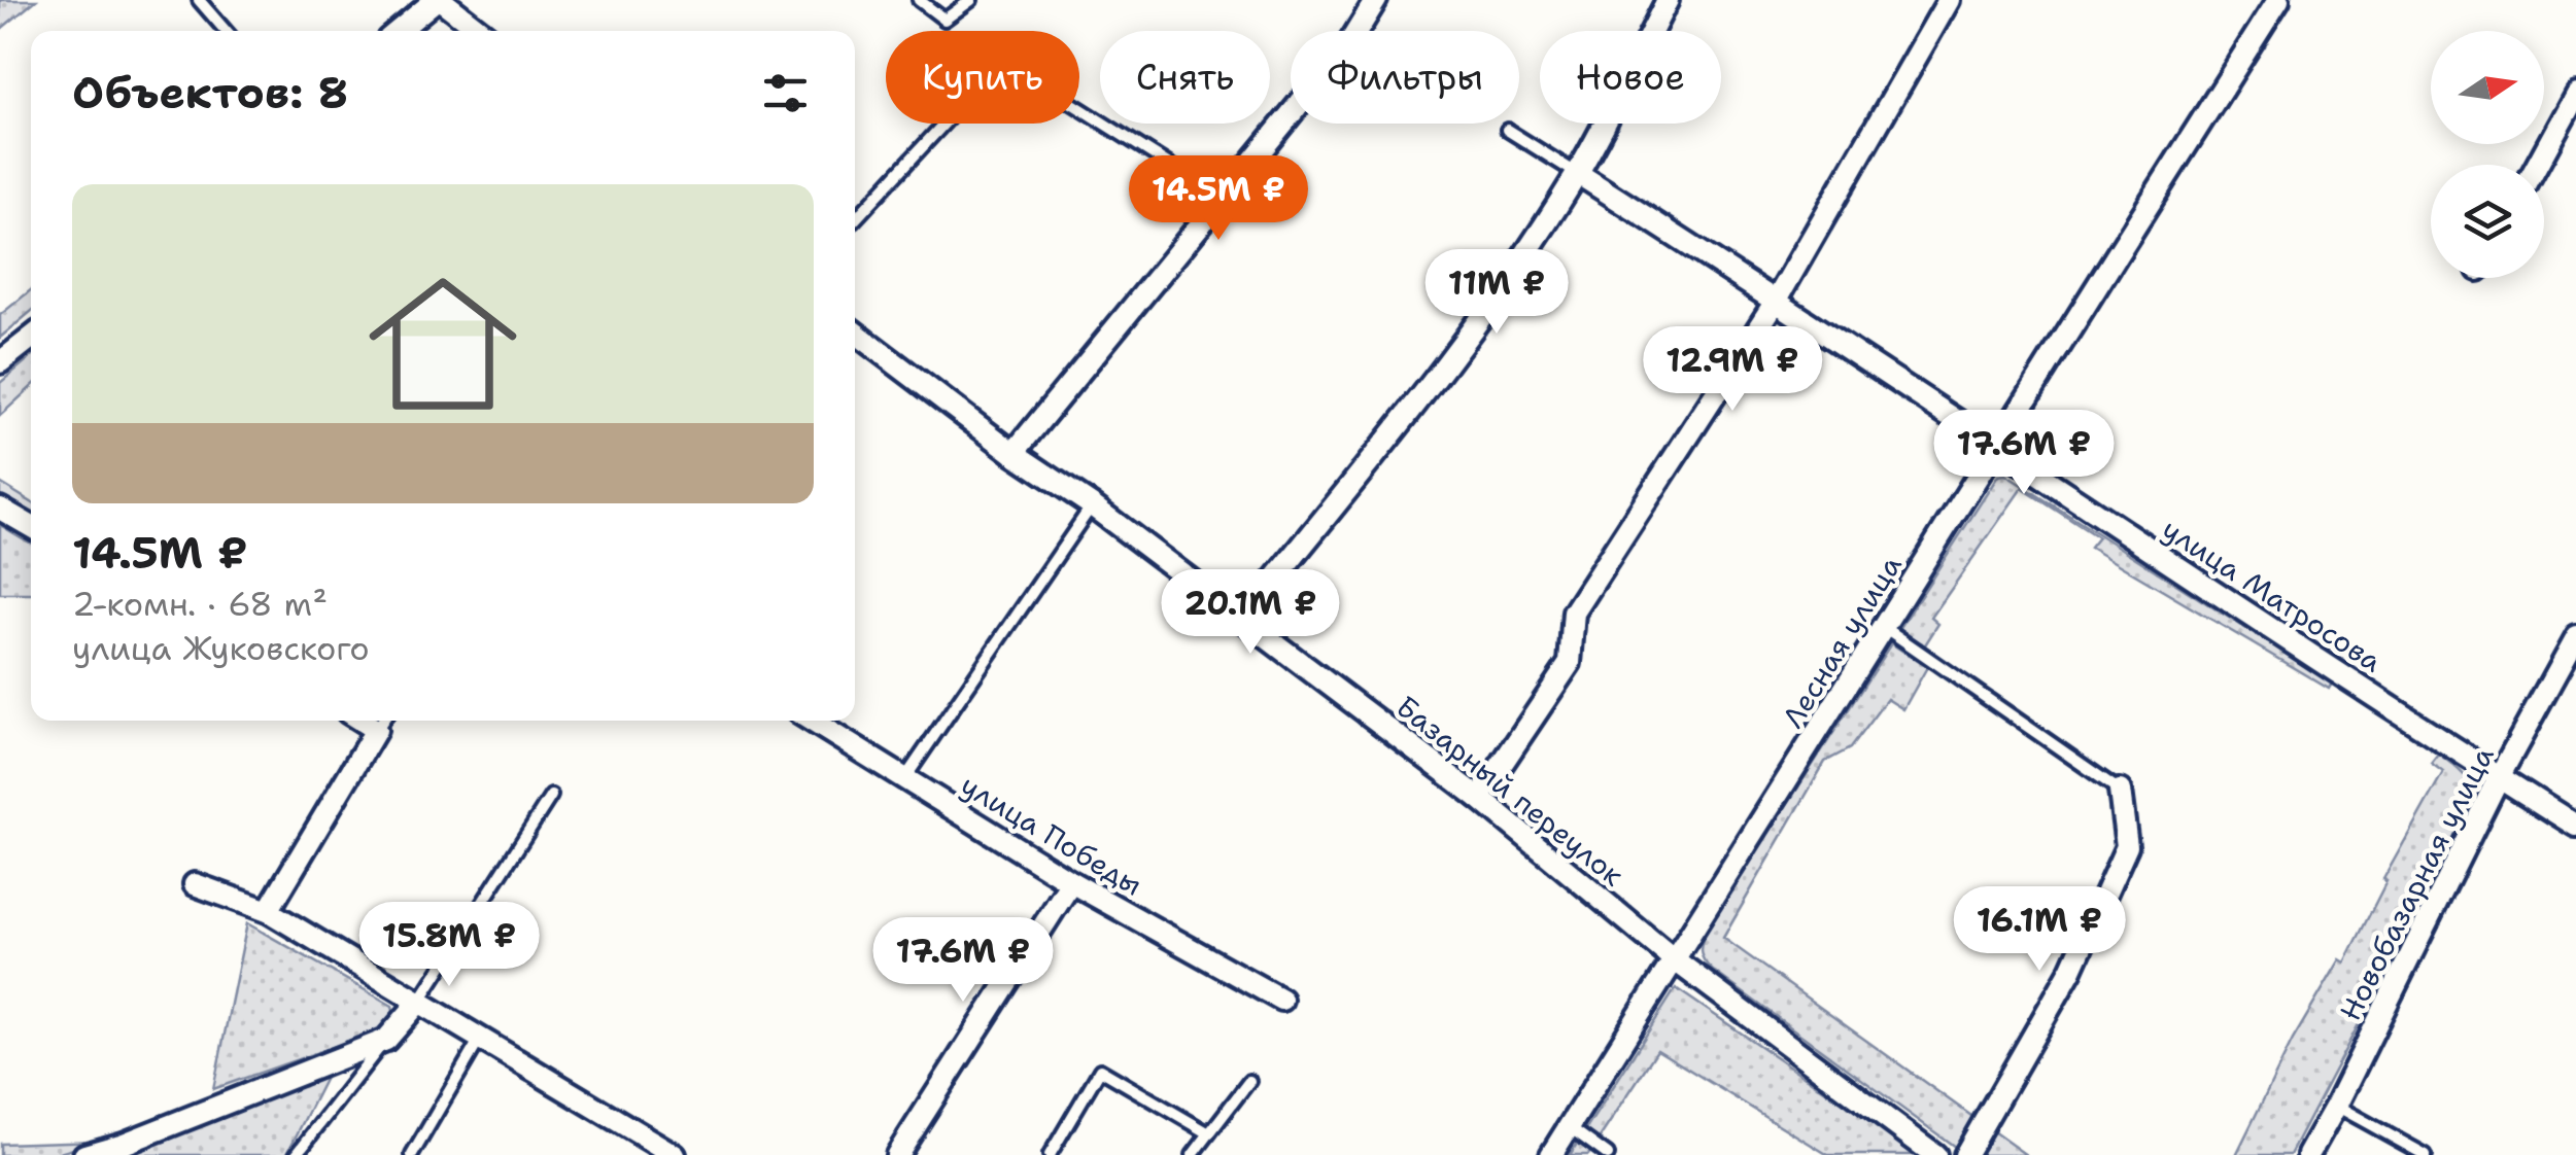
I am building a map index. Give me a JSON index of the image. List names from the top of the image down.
{
  "streets": {
    "street": [
      "улица Матросова",
      "Лесная улица",
      "Базарный переулок",
      "улица Победы",
      "Новобазарная улица"
    ]
  },
  "crossings": [
    ["улица Матросова", "Лесная улица"],
    ["улица Матросова", "Новобазарная улица"],
    ["Лесная улица", "Базарный переулок"]
  ],
  "north": "right",
  "page": {
    "chip": [
      "Купить",
      "Снять",
      "Фильтры",
      "Новое"
    ],
    "heading": "Объектов: 8",
    "list": [
      {
        "name": "14.5M ₽",
        "note": "2-комн. · 68 m² · улица Жуковского"
      }
    ],
    "price": [
      "14.5M ₽",
      "11M ₽",
      "12.9M ₽",
      "17.6M ₽",
      "20.1M ₽",
      "16.1M ₽",
      "15.8M ₽",
      "17.6M ₽"
    ]
  }
}
